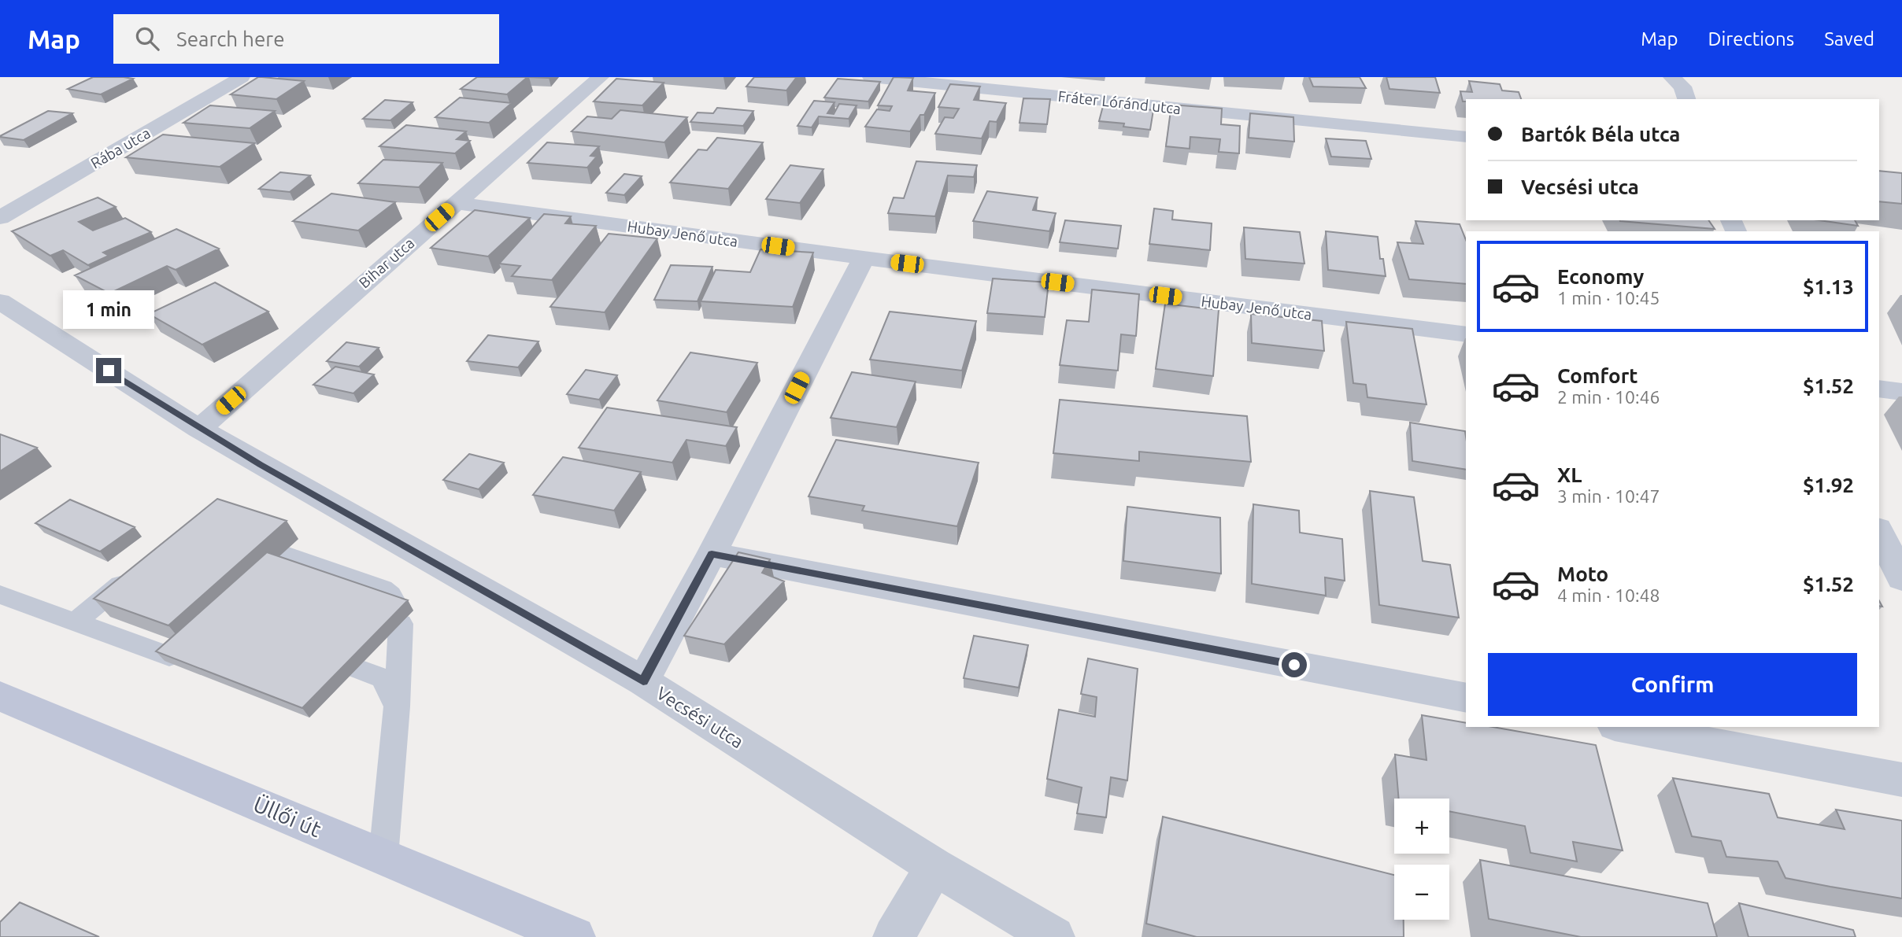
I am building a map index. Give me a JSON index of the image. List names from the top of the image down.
{
  "streets": {
    "main road": ["Üllői út"],
    "street": [
      "Fráter Lóránd utca",
      "Rába utca",
      "Hubay Jenő utca",
      "Bihar utca",
      "Vecsési utca"
    ]
  },
  "crossings": [
    ["Hubay Jenő utca", "Bihar utca"],
    ["Bihar utca", "Vecsési utca"]
  ],
  "page": {
    "header": "Map",
    "search": "Search here",
    "nav": ["Map", "Directions", "Saved"],
    "banner": ["Bartók Béla utca", "Vecsési utca"],
    "list": [
      {
        "name": "Economy",
        "note": "1 min · 10:45",
        "value": "$1.13"
      },
      {
        "name": "Comfort",
        "note": "2 min · 10:46",
        "value": "$1.52"
      },
      {
        "name": "XL",
        "note": "3 min · 10:47",
        "value": "$1.92"
      },
      {
        "name": "Moto",
        "note": "4 min · 10:48",
        "value": "$1.52"
      }
    ],
    "bubble": "1 min",
    "buttons": "Confirm",
    "map_buttons": ["+", "−"]
  }
}
